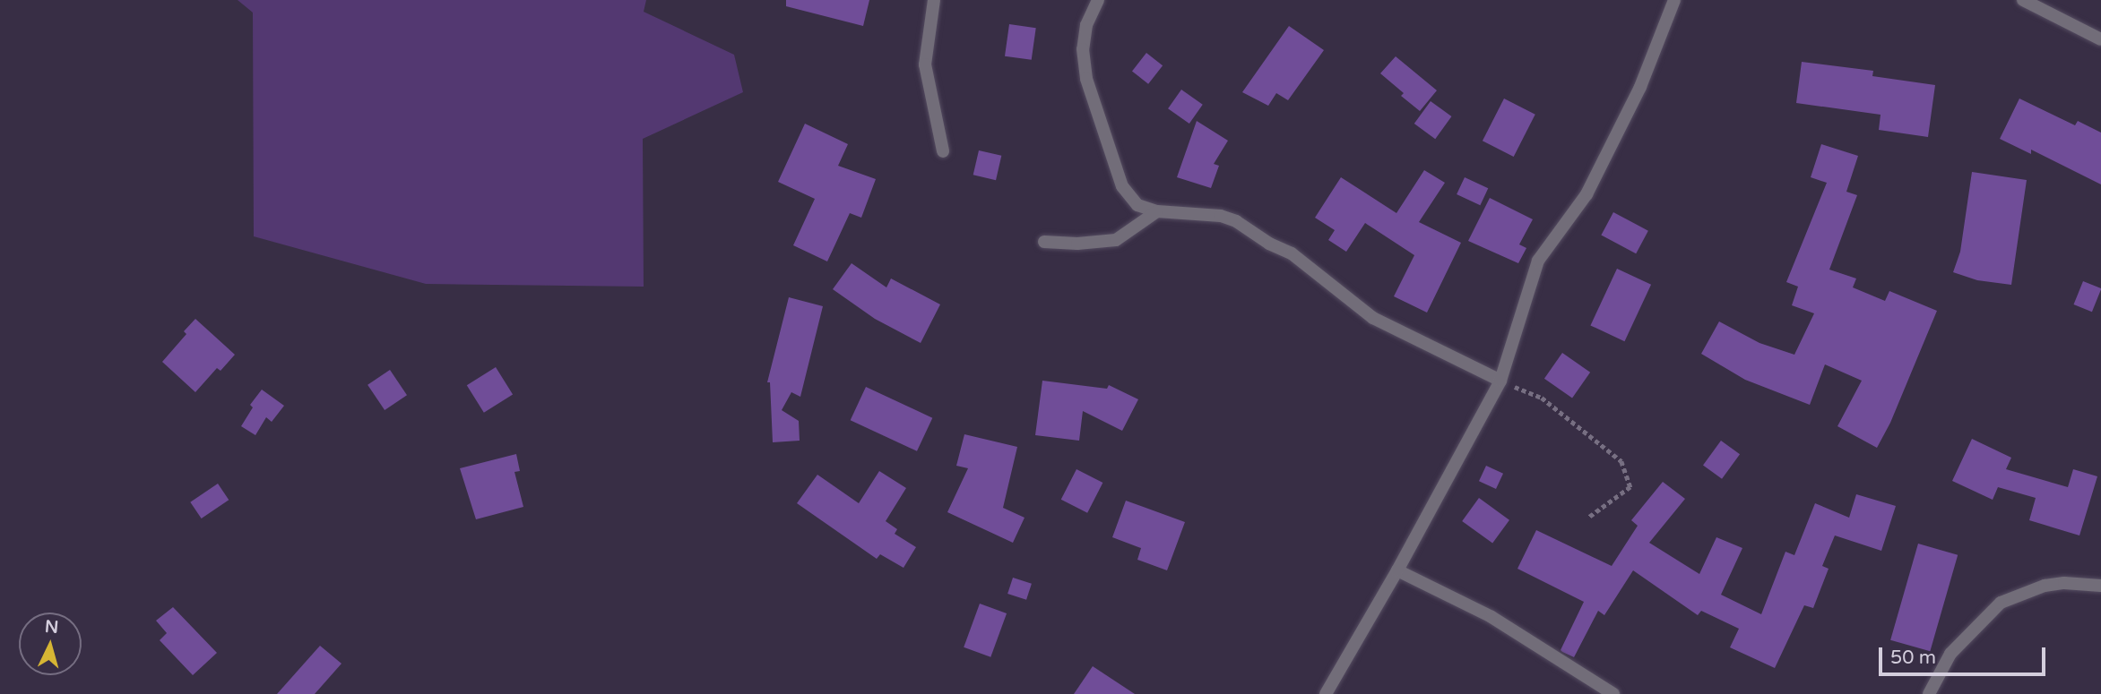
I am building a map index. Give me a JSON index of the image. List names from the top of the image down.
{
  "scale_bar": "50 m",
  "north": "top"
}
